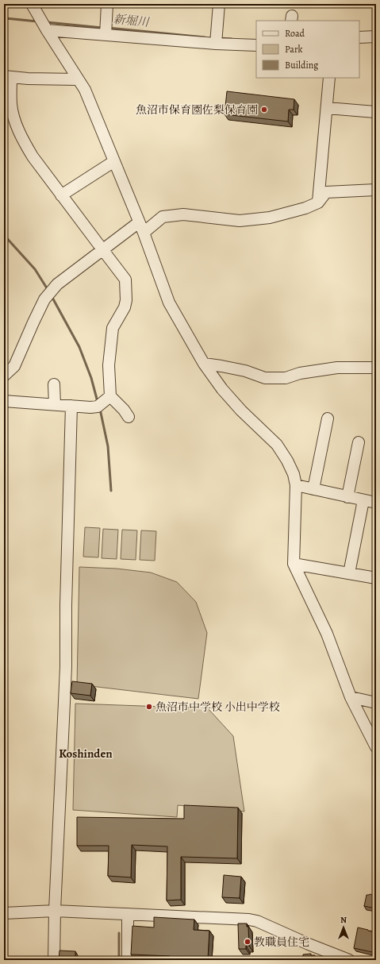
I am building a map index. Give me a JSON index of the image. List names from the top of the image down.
{
  "districts": ["Koshinden"],
  "water": ["新堀川"],
  "places": ["魚沼市保育園佐梨保育園", "魚沼市中学校 小出中学校", "教職員住宅"],
  "legend": ["Road", "Park", "Building"],
  "north": "top"
}
